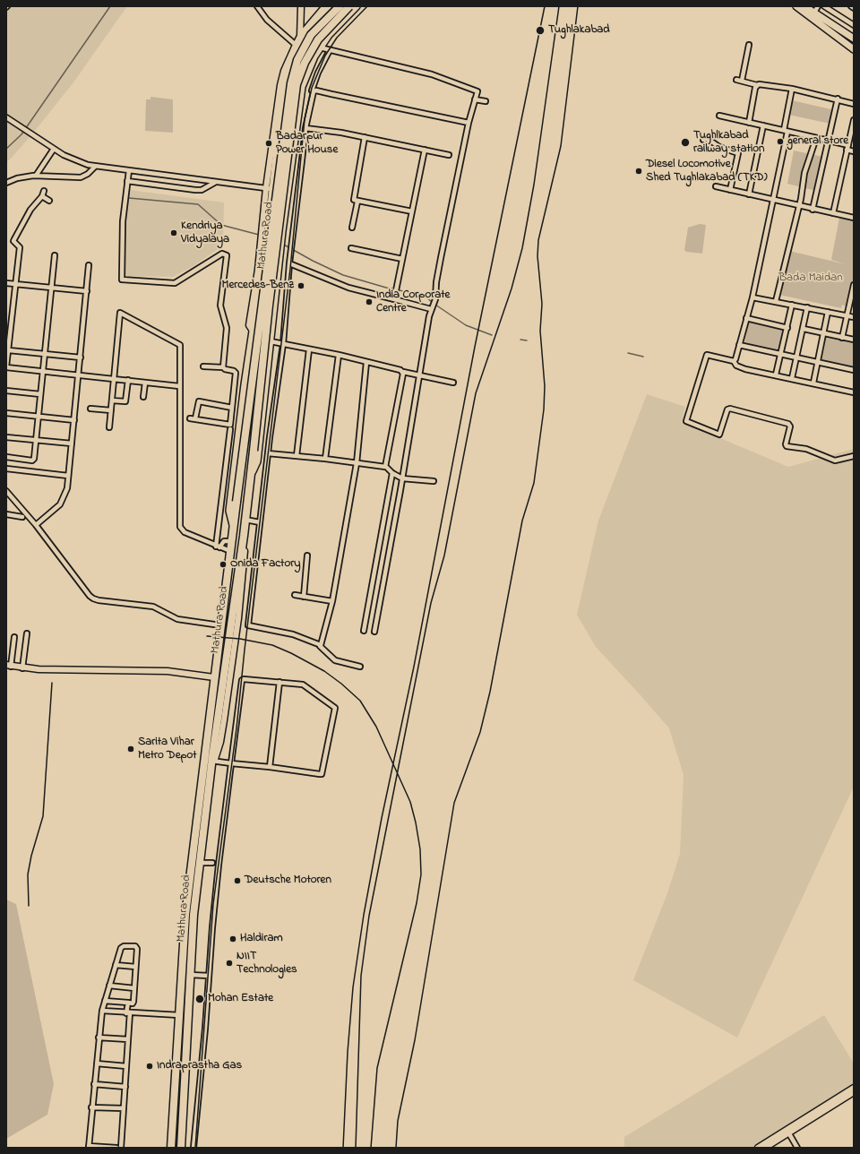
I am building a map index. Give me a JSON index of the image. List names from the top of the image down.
{
  "streets": {
    "highway": ["Mathura Road"]
  },
  "parks": ["Bada Maidan"],
  "places": [
    "Tughlakabad",
    "general store",
    "Tughlkabad railway station",
    "Badarpur Power House",
    "Diesel Locomotive Shed Tughlakabad (TKD)",
    "Kendriya Vidyalaya",
    "Mercedes-Benz",
    "India Corporate Centre",
    "Onida Factory",
    "Sarita Vihar Metro Depot",
    "Deutsche Motoren",
    "Haldiram",
    "NIIT Technologies",
    "Mohan Estate",
    "Indraprastha Gas"
  ]
}
